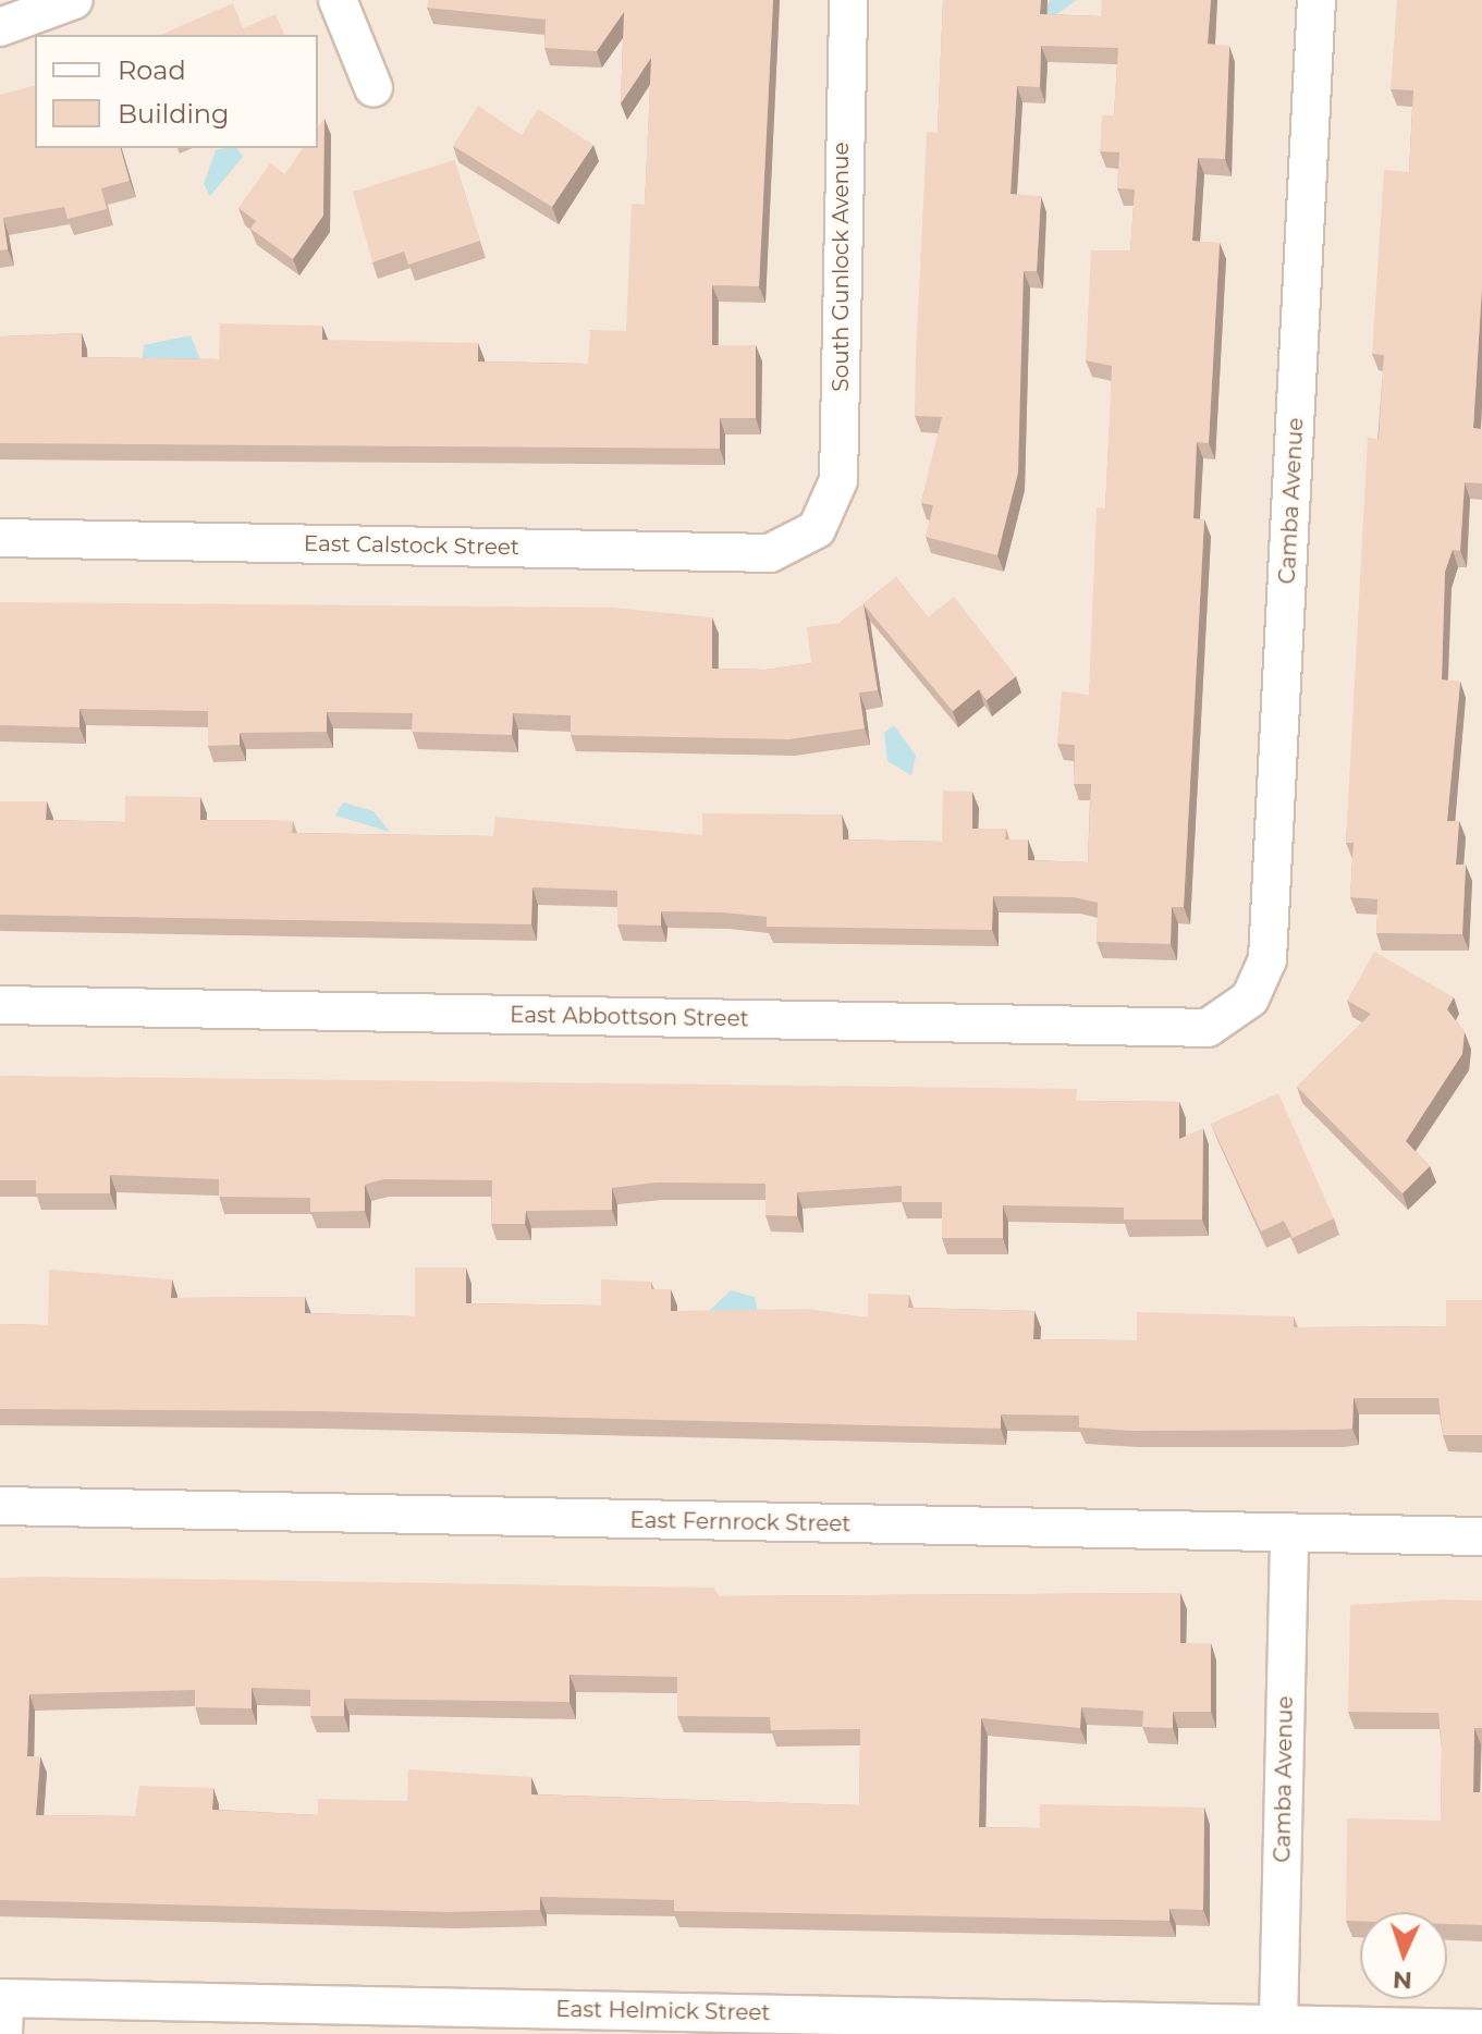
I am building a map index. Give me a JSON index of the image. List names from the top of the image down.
{
  "streets": {
    "street": [
      "South Gunlock Avenue",
      "Camba Avenue",
      "East Calstock Street",
      "East Abbottson Street",
      "East Fernrock Street",
      "East Helmick Street"
    ]
  },
  "crossings": [
    ["South Gunlock Avenue", "East Calstock Street"],
    ["Camba Avenue", "East Abbottson Street"],
    ["Camba Avenue", "East Fernrock Street"],
    ["Camba Avenue", "East Helmick Street"]
  ],
  "legend": ["Road", "Building"],
  "north": "bottom"
}
